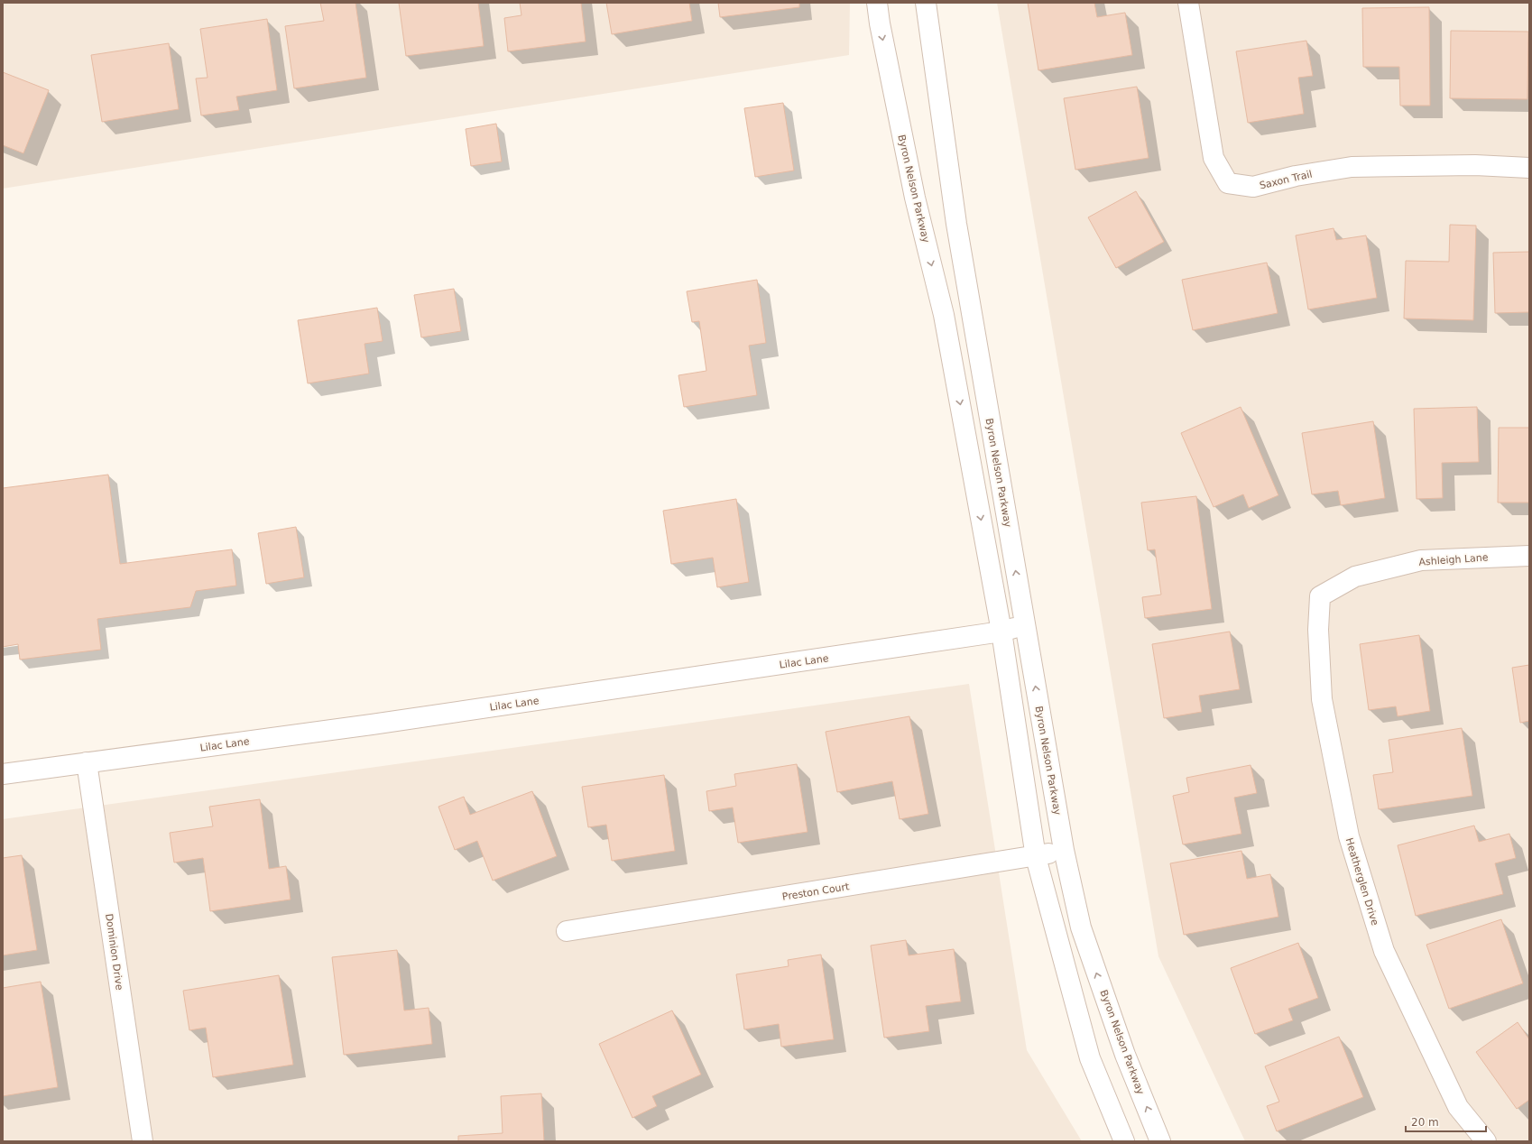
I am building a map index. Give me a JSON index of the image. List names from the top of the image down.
{
  "streets": {
    "street": [
      "Saxon Trail",
      "Byron Nelson Parkway",
      "Ashleigh Lane",
      "Lilac Lane",
      "Heatherglen Drive",
      "Preston Court",
      "Dominion Drive"
    ]
  },
  "crossings": [
    ["Byron Nelson Parkway", "Lilac Lane"],
    ["Byron Nelson Parkway", "Preston Court"],
    ["Ashleigh Lane", "Heatherglen Drive"],
    ["Lilac Lane", "Dominion Drive"]
  ],
  "scale_bar": "20 m"
}
